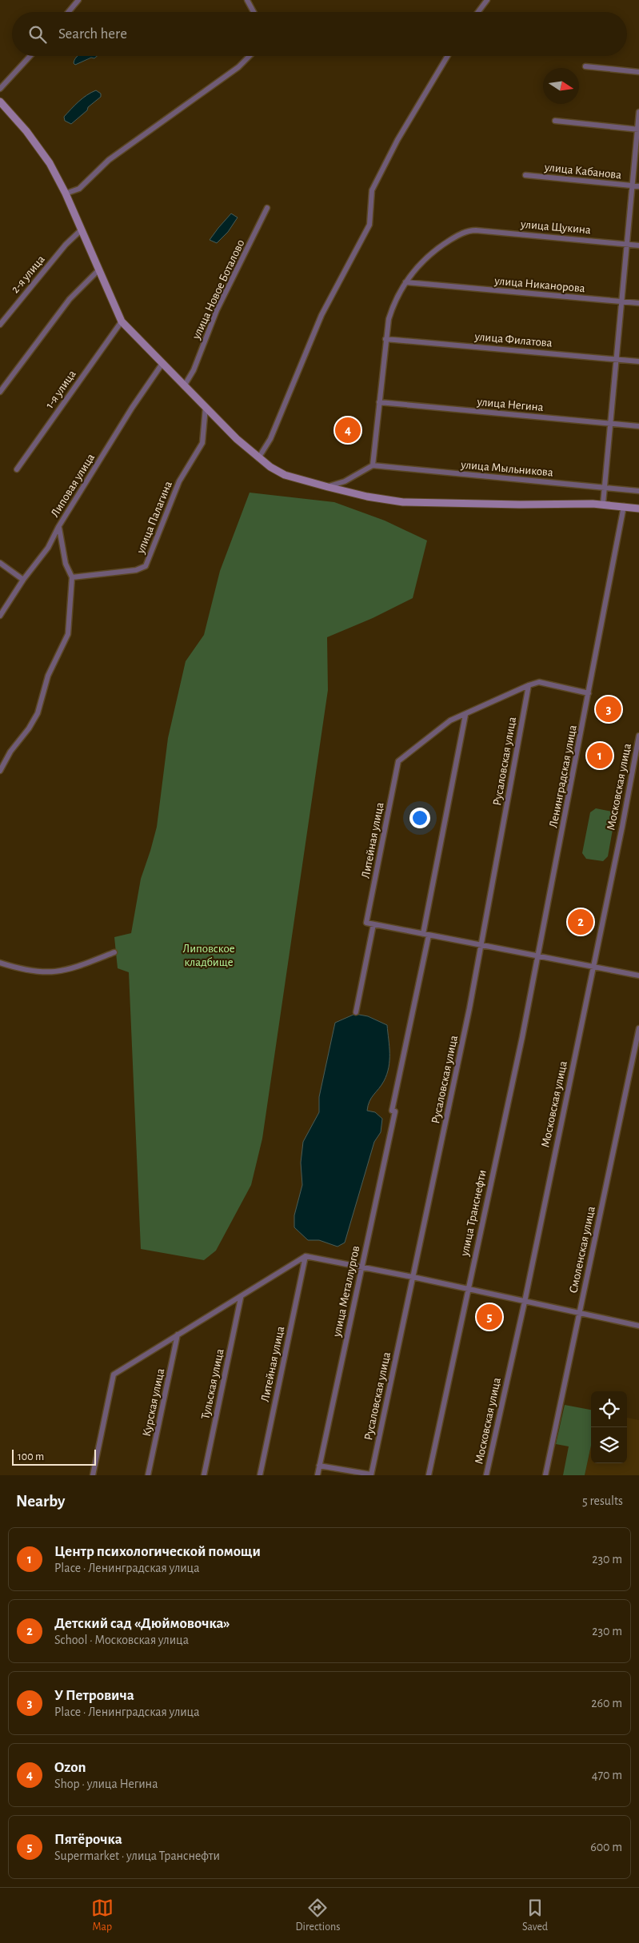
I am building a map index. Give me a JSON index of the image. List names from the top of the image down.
{
  "streets": {
    "street": [
      "улица Кабанова",
      "улица Щукина",
      "2-я улица",
      "улица Никанорова",
      "улица Новое Боталово",
      "улица Филатова",
      "1-я улица",
      "улица Негина",
      "улица Мыльникова",
      "Липовая улица",
      "улица Палагина",
      "Русаловская улица",
      "Ленинградская улица",
      "Московская улица",
      "Литейная улица",
      "улица Транснефти",
      "Смоленская улица",
      "улица Металлургов",
      "Тульская улица",
      "Курская улица"
    ]
  },
  "crossings": [
    ["улица Щукина", "улица Никанорова"],
    ["Ленинградская улица", "улица Транснефти"],
    ["Литейная улица", "улица Металлургов"]
  ],
  "parks": ["Липовское кладбище"],
  "scale_bar": "100 m",
  "north": "right",
  "page": {
    "search": "Search here",
    "pins": [
      "4",
      "3",
      "1",
      "2",
      "5"
    ],
    "scale": "100 m",
    "heading": ["Nearby", "5 results"],
    "list": [
      {
        "mark": "1",
        "name": "Центр психологической помощи",
        "note": "Place · Ленинградская улица",
        "value": "230 m"
      },
      {
        "mark": "2",
        "name": "Детский сад «Дюймовочка»",
        "note": "School · Московская улица",
        "value": "230 m"
      },
      {
        "mark": "3",
        "name": "У Петровича",
        "note": "Place · Ленинградская улица",
        "value": "260 m"
      },
      {
        "mark": "4",
        "name": "Ozon",
        "note": "Shop · улица Негина",
        "value": "470 m"
      },
      {
        "mark": "5",
        "name": "Пятёрочка",
        "note": "Supermarket · улица Транснефти",
        "value": "600 m"
      }
    ],
    "nav": ["Map", "Directions", "Saved"]
  }
}
